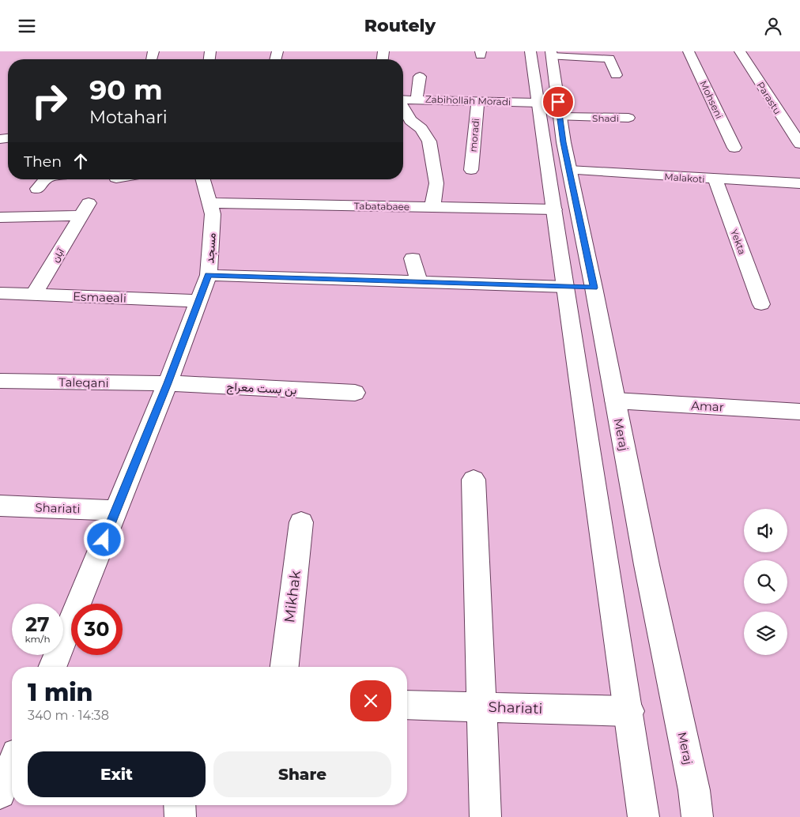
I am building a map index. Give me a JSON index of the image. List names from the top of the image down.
{
  "streets": {
    "street": [
      "Parastu",
      "Mohseni",
      "Zabihollah Moradi",
      "Shadi",
      "moradi",
      "Malakoti",
      "Tabatabaee",
      "Yekta",
      "مسجد",
      "آبان",
      "Esmaeali",
      "Taleqani",
      "بن بست معراج",
      "Amar",
      "Meraj",
      "Shariati",
      "Mikhak"
    ]
  },
  "crossings": [
    ["Zabihollah Moradi", "moradi"],
    ["Shadi", "Meraj"],
    ["Malakoti", "Yekta"],
    ["Malakoti", "Meraj"],
    ["Tabatabaee", "مسجد"],
    ["مسجد", "Esmaeali"],
    ["مسجد", "Taleqani"],
    ["مسجد", "بن بست معراج"],
    ["مسجد", "Shariati"],
    ["آبان", "Esmaeali"],
    ["Taleqani", "بن بست معراج"],
    ["Amar", "Meraj"]
  ],
  "page": {
    "header": "Routely",
    "turn": ["90 m", "Motahari"],
    "then": "Then",
    "speed": "27 km/h",
    "limit": "30",
    "heading": ["1 min", "340 m · 14:38"],
    "buttons": ["Exit", "Share"]
  }
}
